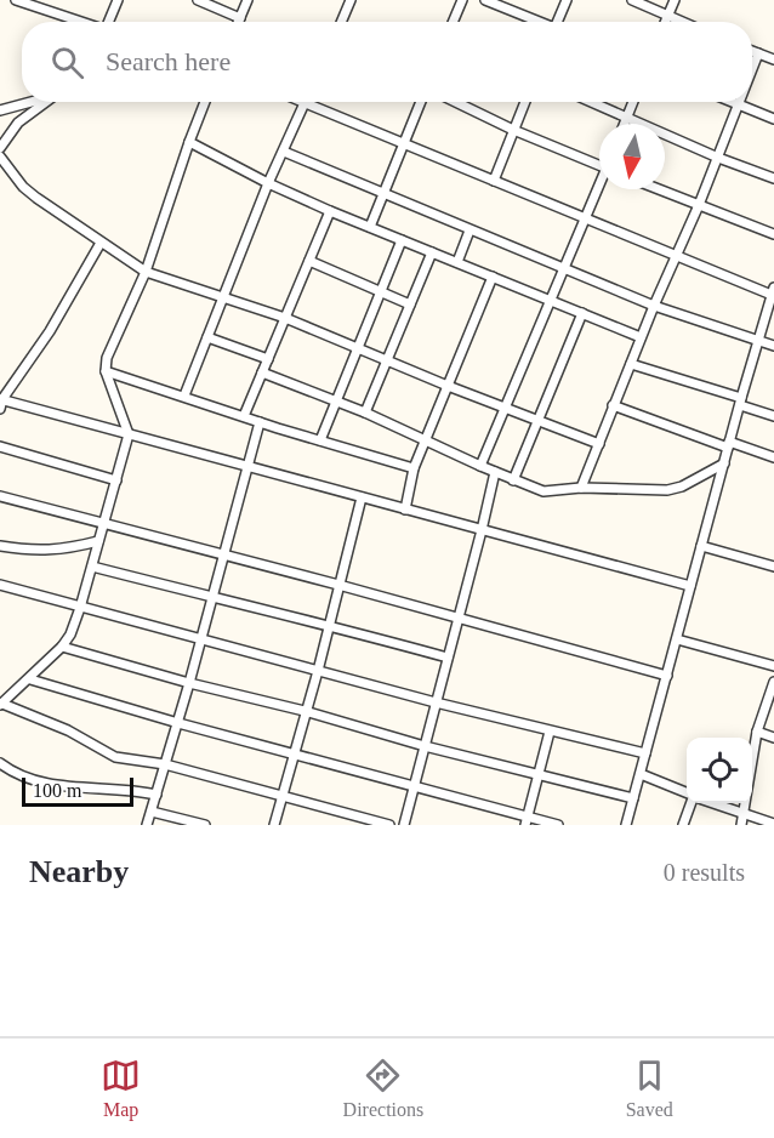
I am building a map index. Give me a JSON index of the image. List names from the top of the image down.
{
  "scale_bar": "100 m",
  "north": "bottom",
  "page": {
    "search": "Search here",
    "scale": "100 m",
    "heading": ["Nearby", "0 results"],
    "nav": ["Map", "Directions", "Saved"]
  }
}
